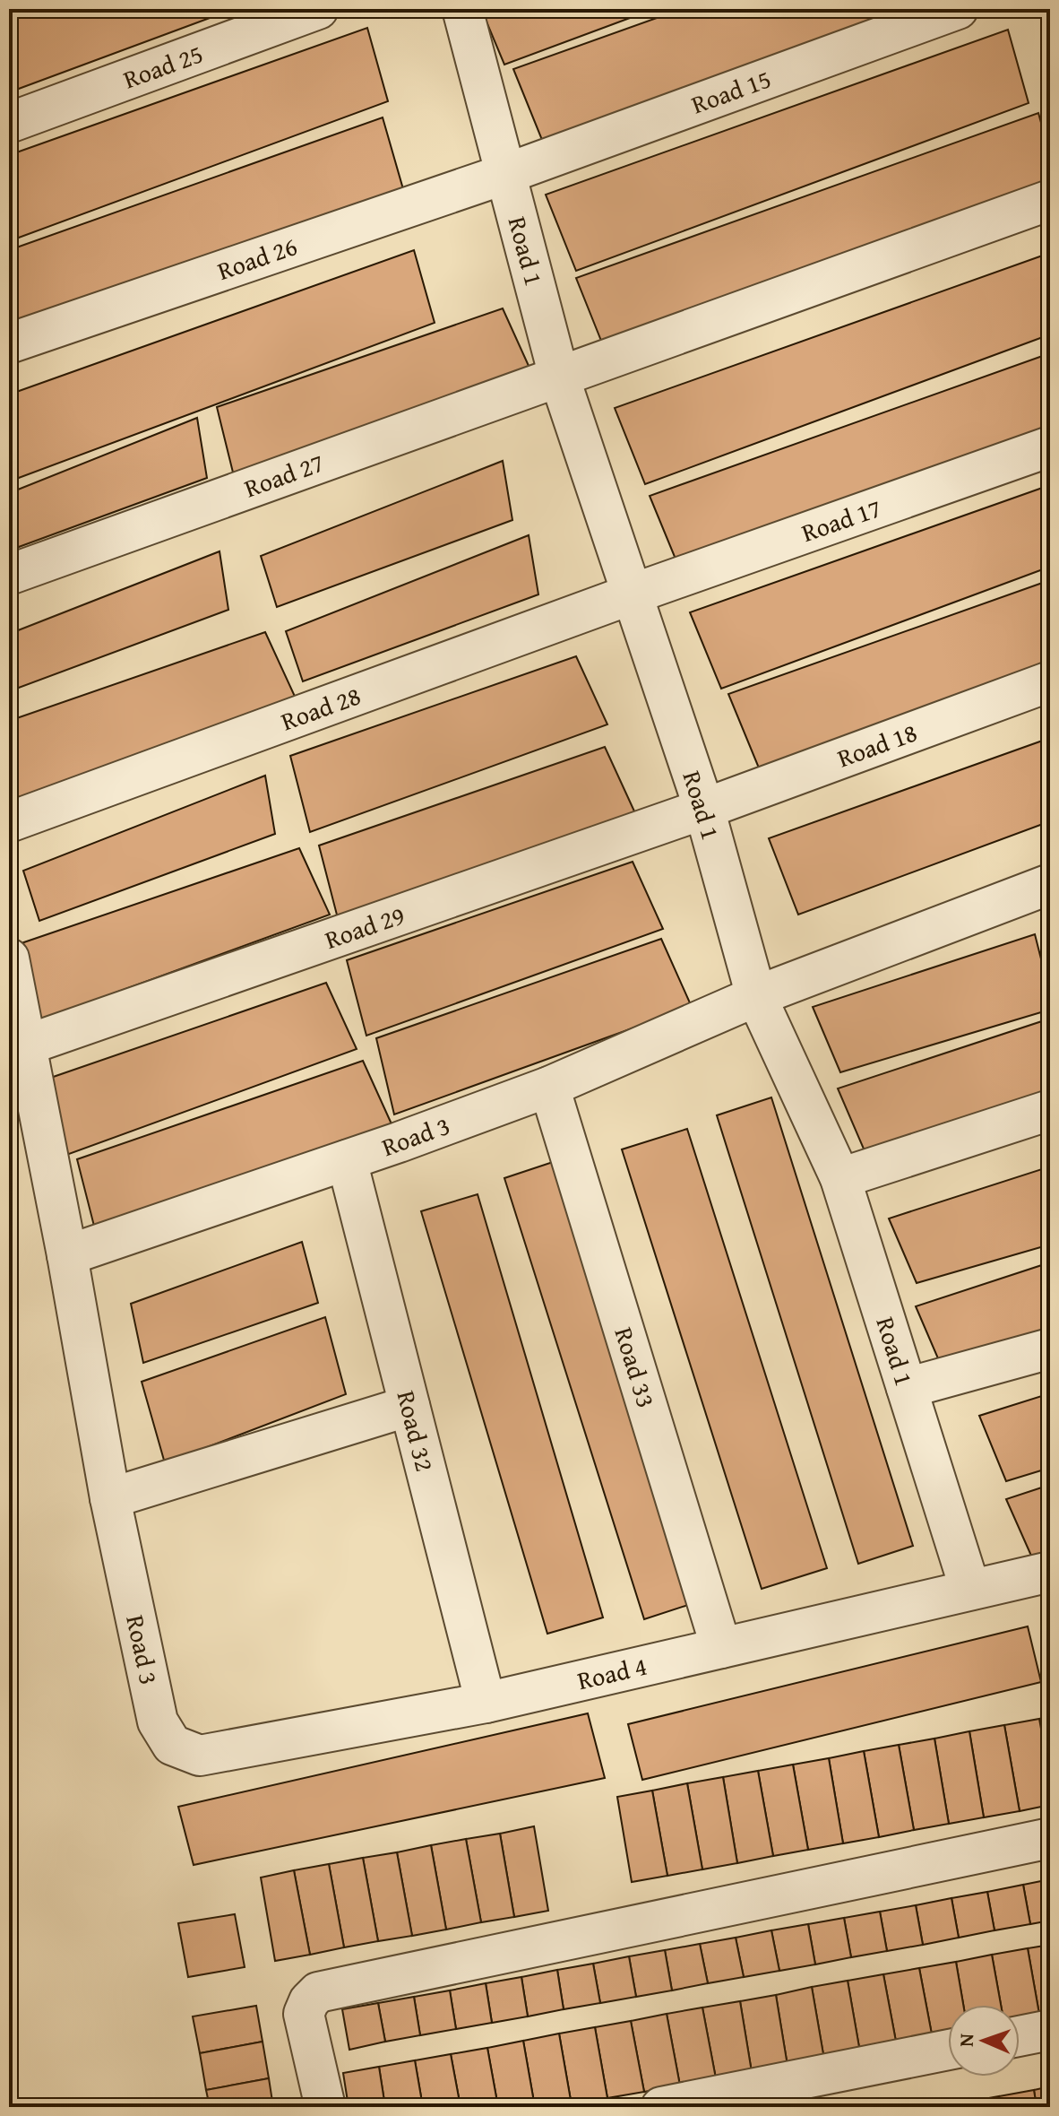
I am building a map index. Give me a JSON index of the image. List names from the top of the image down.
{
  "streets": {
    "street": [
      "Road 25",
      "Road 15",
      "Road 1",
      "Road 26",
      "Road 27",
      "Road 17",
      "Road 28",
      "Road 18",
      "Road 29",
      "Road 3",
      "Road 33",
      "Road 32",
      "Road 4"
    ]
  },
  "crossings": [
    ["Road 15", "Road 1"],
    ["Road 15", "Road 26"],
    ["Road 1", "Road 26"],
    ["Road 1", "Road 27"],
    ["Road 1", "Road 17"],
    ["Road 1", "Road 28"],
    ["Road 1", "Road 18"],
    ["Road 1", "Road 29"],
    ["Road 1", "Road 3"],
    ["Road 1", "Road 4"],
    ["Road 17", "Road 28"],
    ["Road 18", "Road 29"],
    ["Road 29", "Road 3"],
    ["Road 3", "Road 33"],
    ["Road 3", "Road 32"],
    ["Road 3", "Road 4"],
    ["Road 33", "Road 4"],
    ["Road 32", "Road 4"]
  ],
  "north": "left"
}
